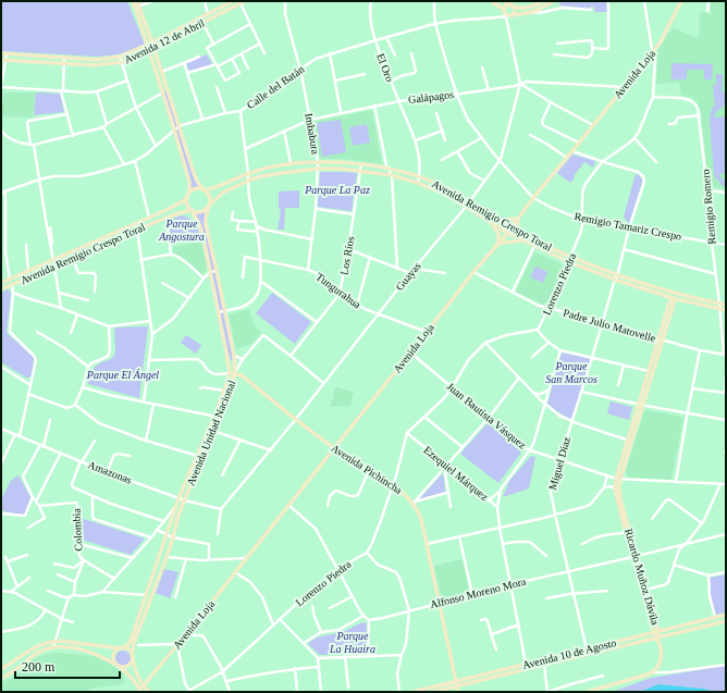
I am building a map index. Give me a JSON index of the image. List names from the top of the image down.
{
  "streets": {
    "main road": [
      "Avenida 12 de Abril",
      "Avenida Loja",
      "Avenida Remigio Crespo Toral",
      "Avenida Unidad Nacional",
      "Avenida Pichincha",
      "Ricardo Muñoz Dávila",
      "Avenida 10 de Agosto"
    ],
    "street": [
      "El Oro",
      "Calle del Batán",
      "Galápagos",
      "Imbabura",
      "Remigio Romero",
      "Remigio Tamariz Crespo",
      "Los Ríos",
      "Guayas",
      "Lorenzo Piedra",
      "Tungurahua",
      "Padre Julio Matovelle",
      "Juan Bautista Vásquez",
      "Miguel Diaz",
      "Amazonas",
      "Ezequiel Márquez",
      "Colombia",
      "Alfonso Moreno Mora"
    ]
  },
  "crossings": [
    ["El Oro", "Calle del Batán"],
    ["El Oro", "Galápagos"],
    ["El Oro", "Avenida Remigio Crespo Toral"],
    ["Avenida Loja", "Galápagos"],
    ["Avenida Loja", "Avenida Remigio Crespo Toral"],
    ["Avenida Loja", "Remigio Tamariz Crespo"],
    ["Avenida Loja", "Lorenzo Piedra"],
    ["Avenida Loja", "Tungurahua"],
    ["Avenida Loja", "Padre Julio Matovelle"],
    ["Avenida Loja", "Juan Bautista Vásquez"],
    ["Avenida Loja", "Avenida Pichincha"],
    ["Calle del Batán", "Imbabura"],
    ["Calle del Batán", "Guayas"],
    ["Galápagos", "Imbabura"],
    ["Galápagos", "Guayas"],
    ["Imbabura", "Avenida Remigio Crespo Toral"],
    ["Imbabura", "Tungurahua"],
    ["Remigio Romero", "Avenida Remigio Crespo Toral"],
    ["Remigio Romero", "Remigio Tamariz Crespo"],
    ["Remigio Romero", "Padre Julio Matovelle"],
    ["Avenida Remigio Crespo Toral", "Los Ríos"],
    ["Avenida Remigio Crespo Toral", "Guayas"],
    ["Avenida Remigio Crespo Toral", "Lorenzo Piedra"],
    ["Avenida Remigio Crespo Toral", "Avenida Unidad Nacional"],
    ["Avenida Remigio Crespo Toral", "Miguel Diaz"],
    ["Avenida Remigio Crespo Toral", "Ricardo Muñoz Dávila"],
    ["Remigio Tamariz Crespo", "Lorenzo Piedra"],
    ["Remigio Tamariz Crespo", "Miguel Diaz"],
    ["Los Ríos", "Tungurahua"],
    ["Guayas", "Tungurahua"],
    ["Guayas", "Avenida Pichincha"],
    ["Guayas", "Amazonas"],
    ["Lorenzo Piedra", "Padre Julio Matovelle"],
    ["Lorenzo Piedra", "Miguel Diaz"],
    ["Padre Julio Matovelle", "Miguel Diaz"],
    ["Padre Julio Matovelle", "Ricardo Muñoz Dávila"],
    ["Juan Bautista Vásquez", "Miguel Diaz"],
    ["Juan Bautista Vásquez", "Ricardo Muñoz Dávila"],
    ["Avenida Unidad Nacional", "Avenida Pichincha"],
    ["Avenida Unidad Nacional", "Amazonas"],
    ["Miguel Diaz", "Alfonso Moreno Mora"],
    ["Miguel Diaz", "Avenida 10 de Agosto"],
    ["Avenida Pichincha", "Alfonso Moreno Mora"],
    ["Avenida Pichincha", "Avenida 10 de Agosto"],
    ["Ezequiel Márquez", "Alfonso Moreno Mora"],
    ["Ezequiel Márquez", "Avenida 10 de Agosto"],
    ["Ricardo Muñoz Dávila", "Alfonso Moreno Mora"],
    ["Ricardo Muñoz Dávila", "Avenida 10 de Agosto"]
  ],
  "parks": [
    "Parque La Paz",
    "Parque Angostura",
    "Parque San Marcos",
    "Parque El Ángel",
    "Parque La Huaira"
  ],
  "scale_bar": "200 m"
}
